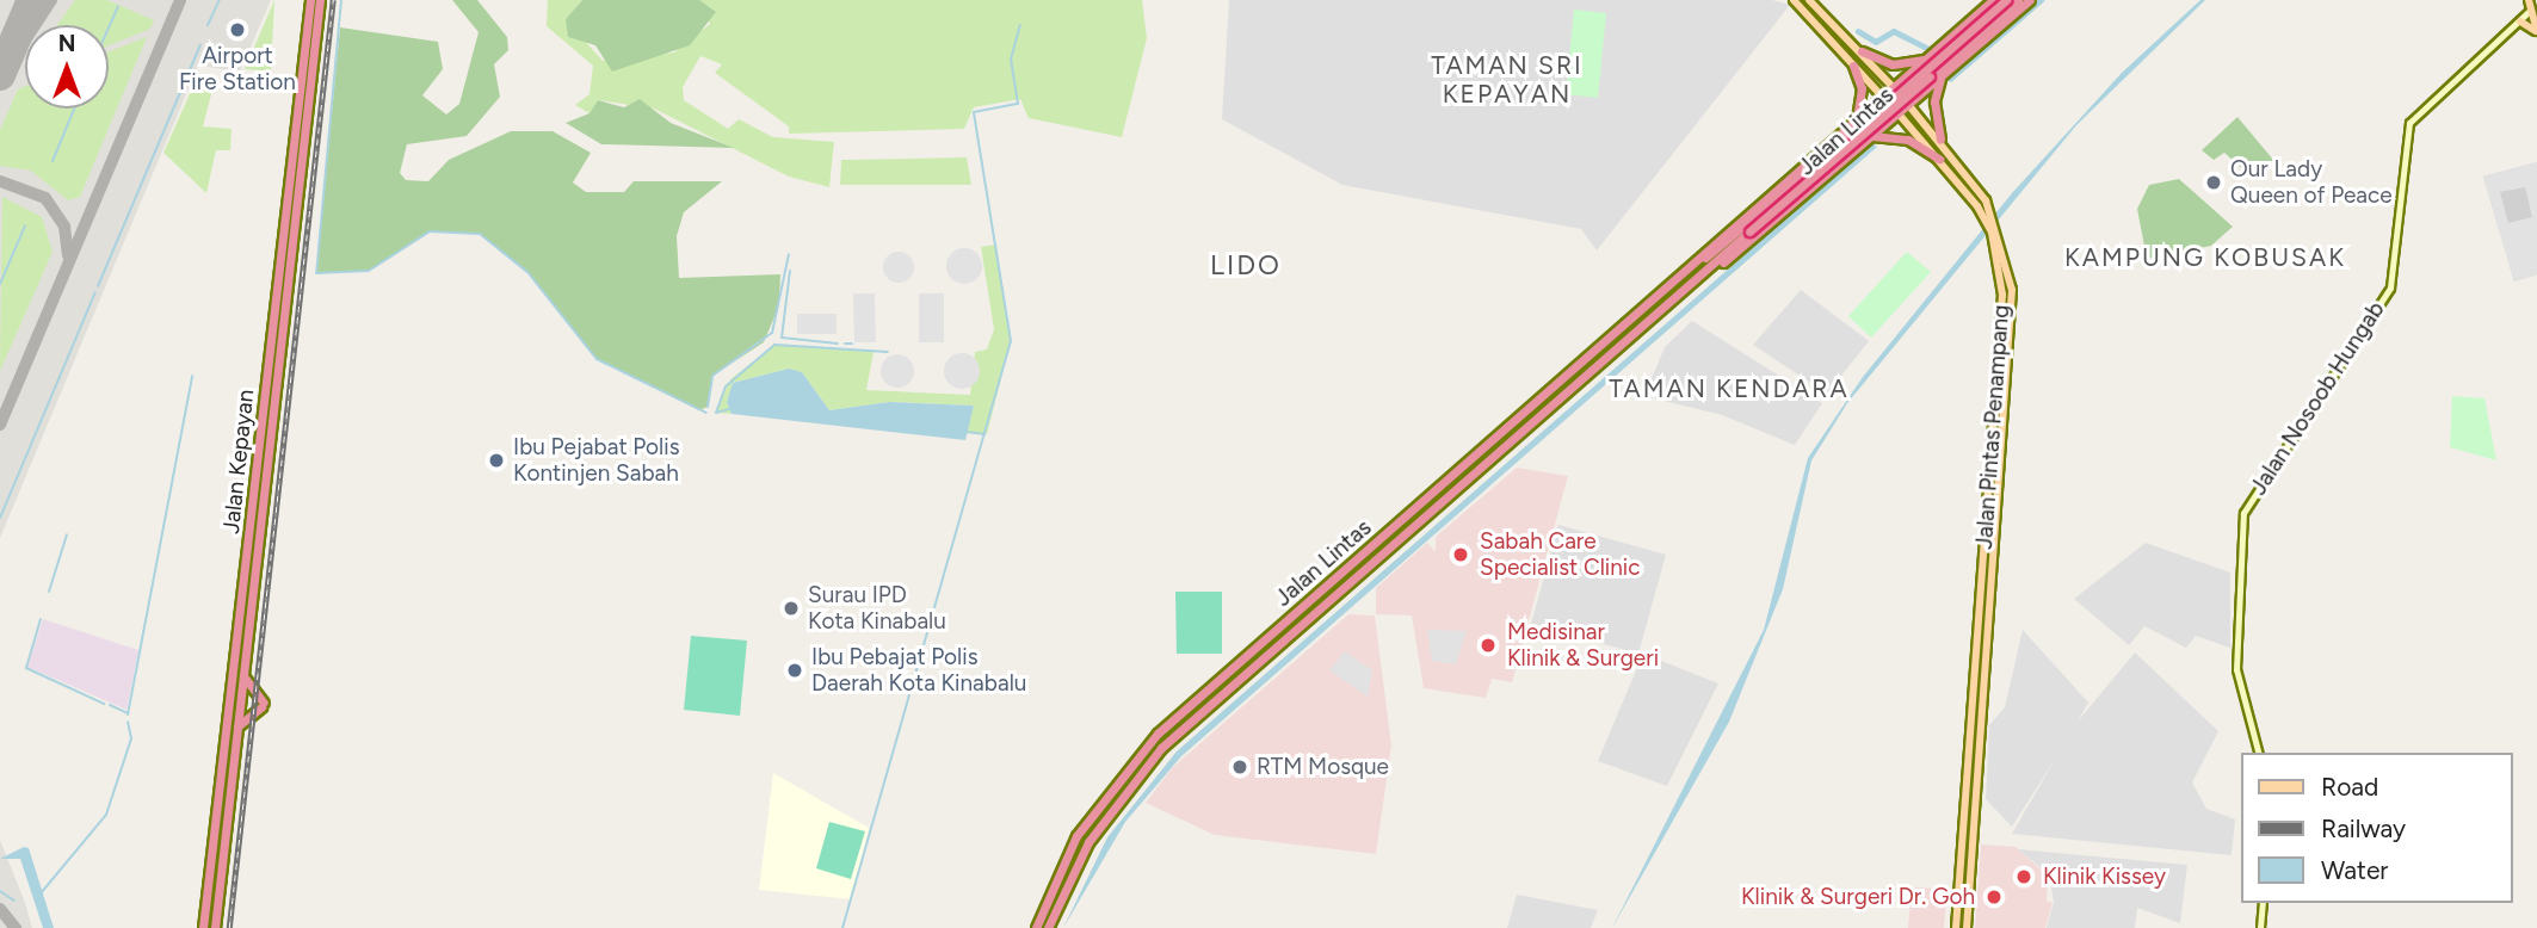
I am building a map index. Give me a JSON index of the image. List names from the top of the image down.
{
  "streets": {
    "highway": ["Jalan Lintas", "Jalan Kepayan"],
    "main road": ["Jalan Nosoob Hungab", "Jalan Pintas Penampang"]
  },
  "crossings": [
    ["Jalan Lintas", "Jalan Pintas Penampang"]
  ],
  "districts": [
    "TAMAN SRI KEPAYAN",
    "KAMPUNG KOBUSAK",
    "LIDO",
    "TAMAN KENDARA"
  ],
  "places": [
    "Airport Fire Station",
    "Our Lady Queen of Peace",
    "Ibu Pejabat Polis Kontinjen Sabah",
    "Sabah Care Specialist Clinic",
    "Surau IPD Kota Kinabalu",
    "Medisinar Klinik & Surgeri",
    "Ibu Pebajat Polis Daerah Kota Kinabalu",
    "RTM Mosque",
    "Klinik Kissey",
    "Klinik & Surgeri Dr. Goh"
  ],
  "legend": ["Road", "Railway", "Water"],
  "north": "top"
}
